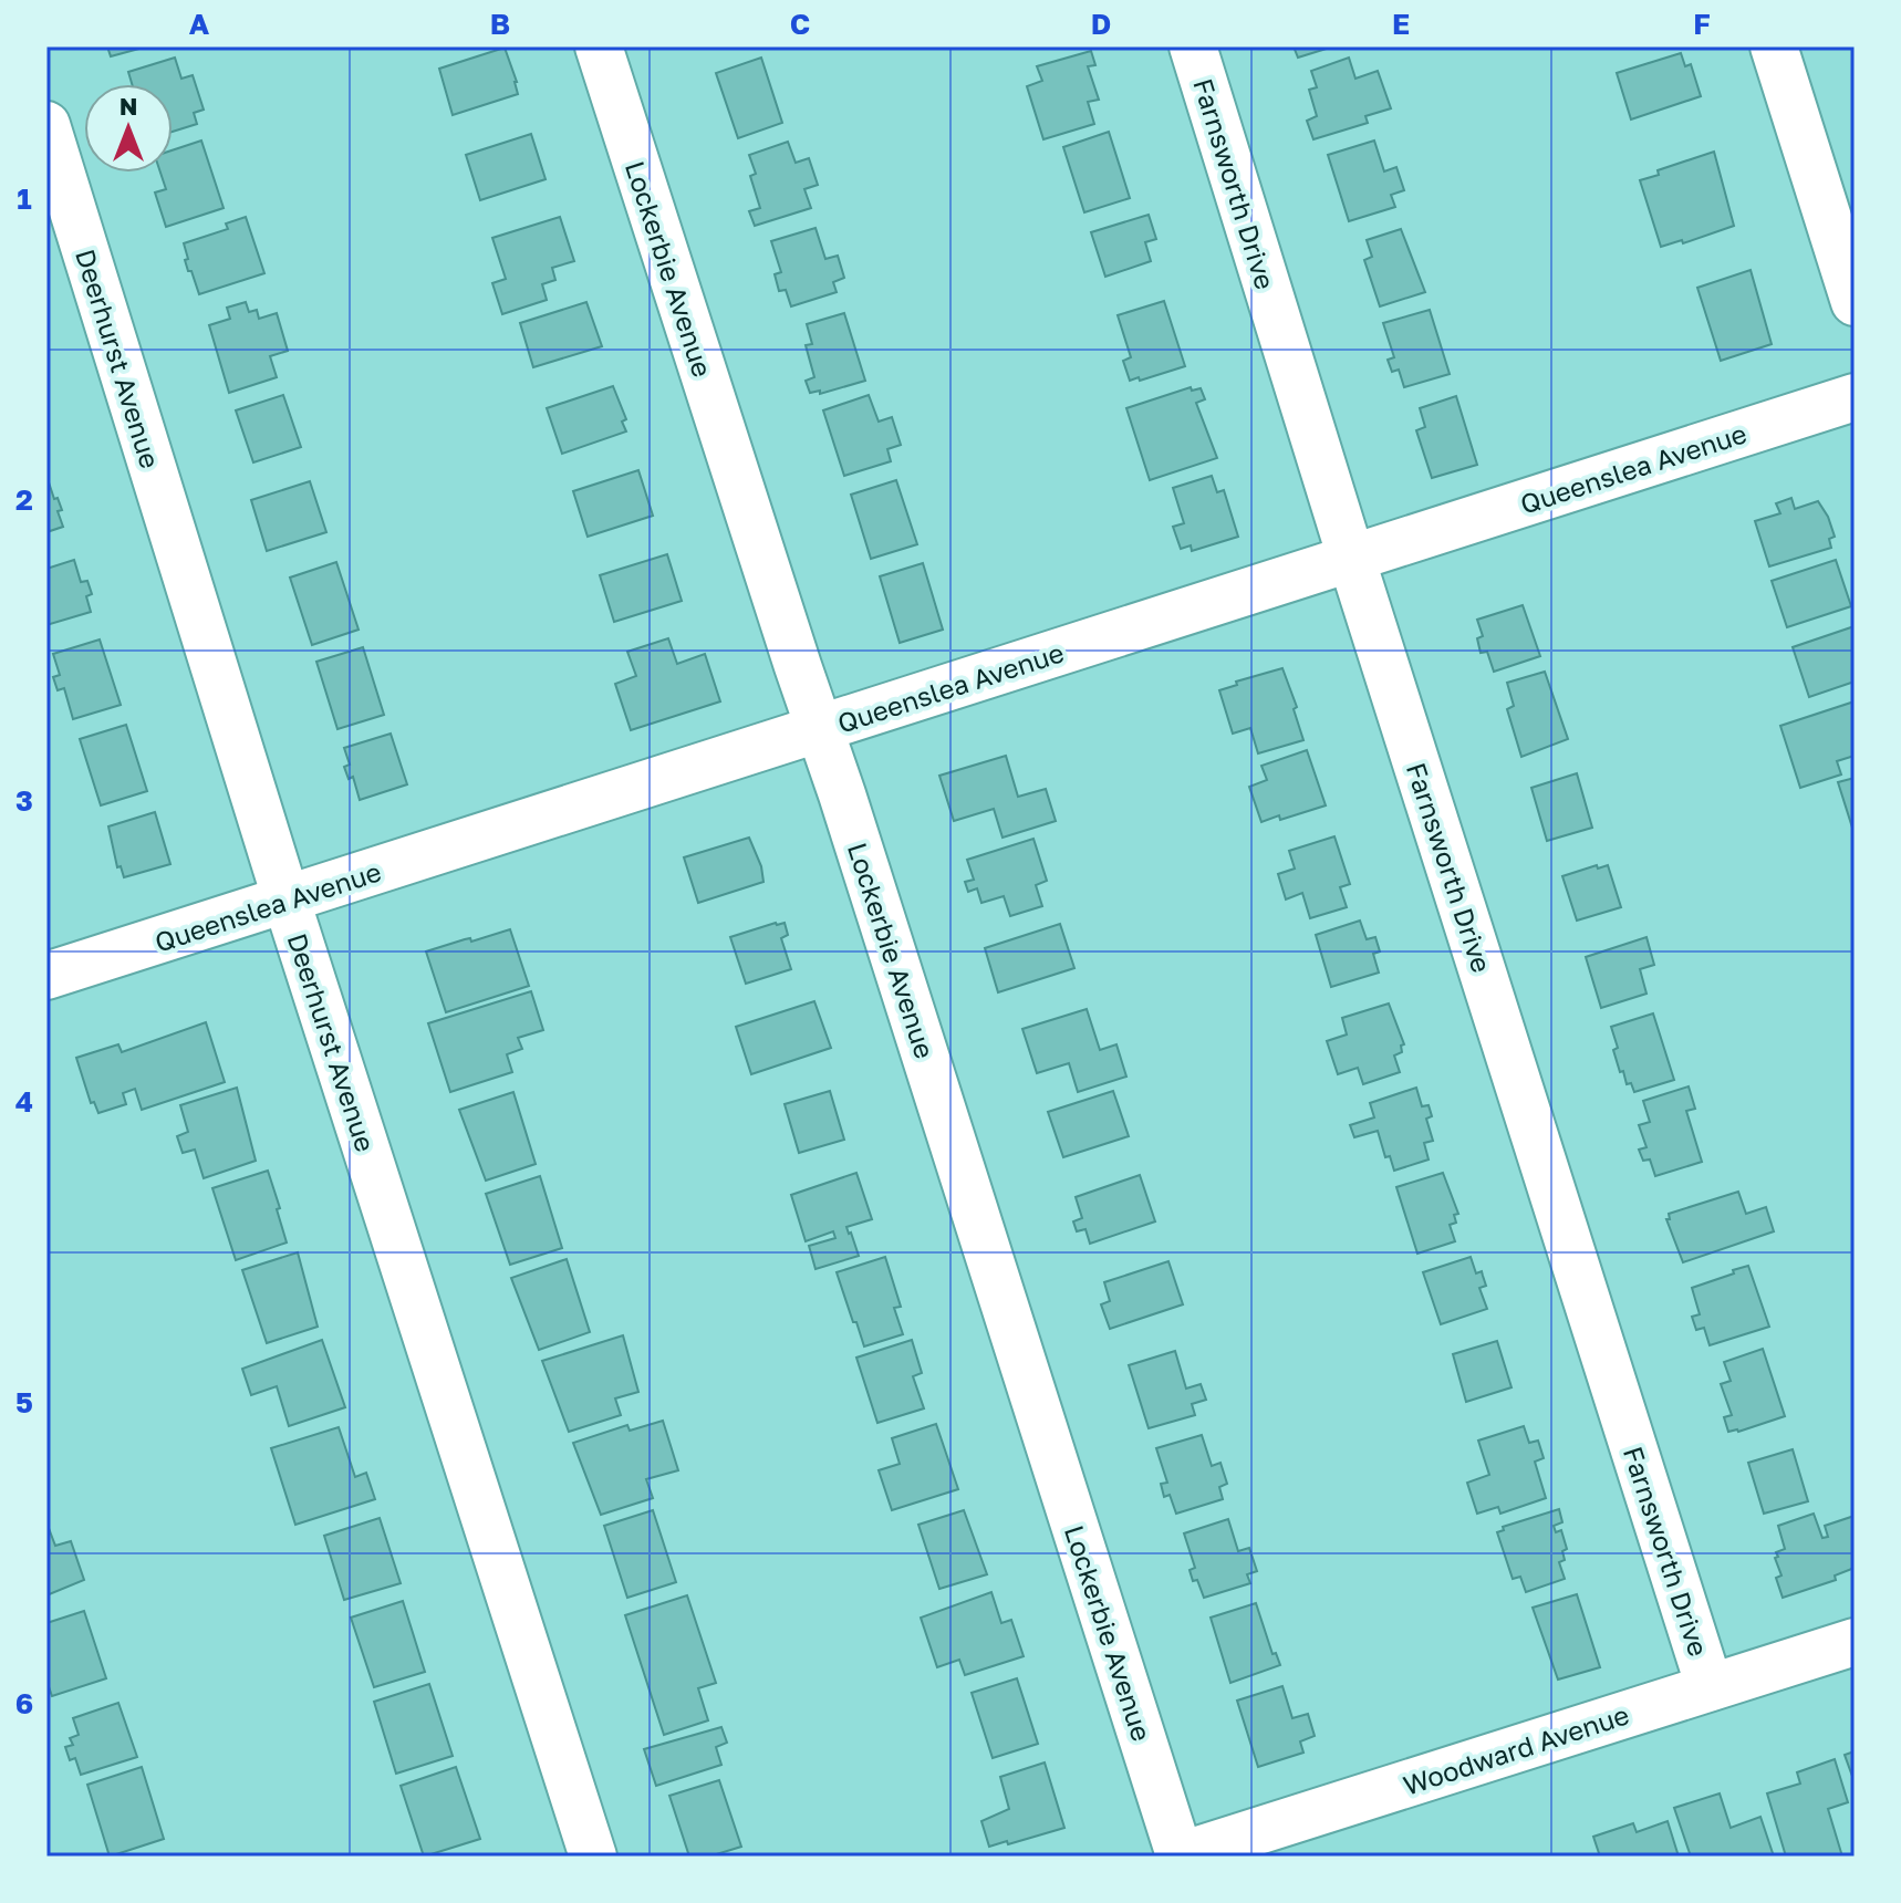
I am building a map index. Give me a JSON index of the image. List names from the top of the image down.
{
  "streets": {
    "street": [
      "Farnsworth Drive",
      "Lockerbie Avenue",
      "Deerhurst Avenue",
      "Queenslea Avenue",
      "Woodward Avenue"
    ]
  },
  "crossings": [
    ["Farnsworth Drive", "Queenslea Avenue"],
    ["Farnsworth Drive", "Woodward Avenue"],
    ["Lockerbie Avenue", "Queenslea Avenue"],
    ["Lockerbie Avenue", "Woodward Avenue"],
    ["Deerhurst Avenue", "Queenslea Avenue"]
  ],
  "north": "top",
  "grid": {
    "columns": [
      "A",
      "B",
      "C",
      "D",
      "E",
      "F"
    ],
    "rows": [
      "1",
      "2",
      "3",
      "4",
      "5",
      "6"
    ]
  }
}
